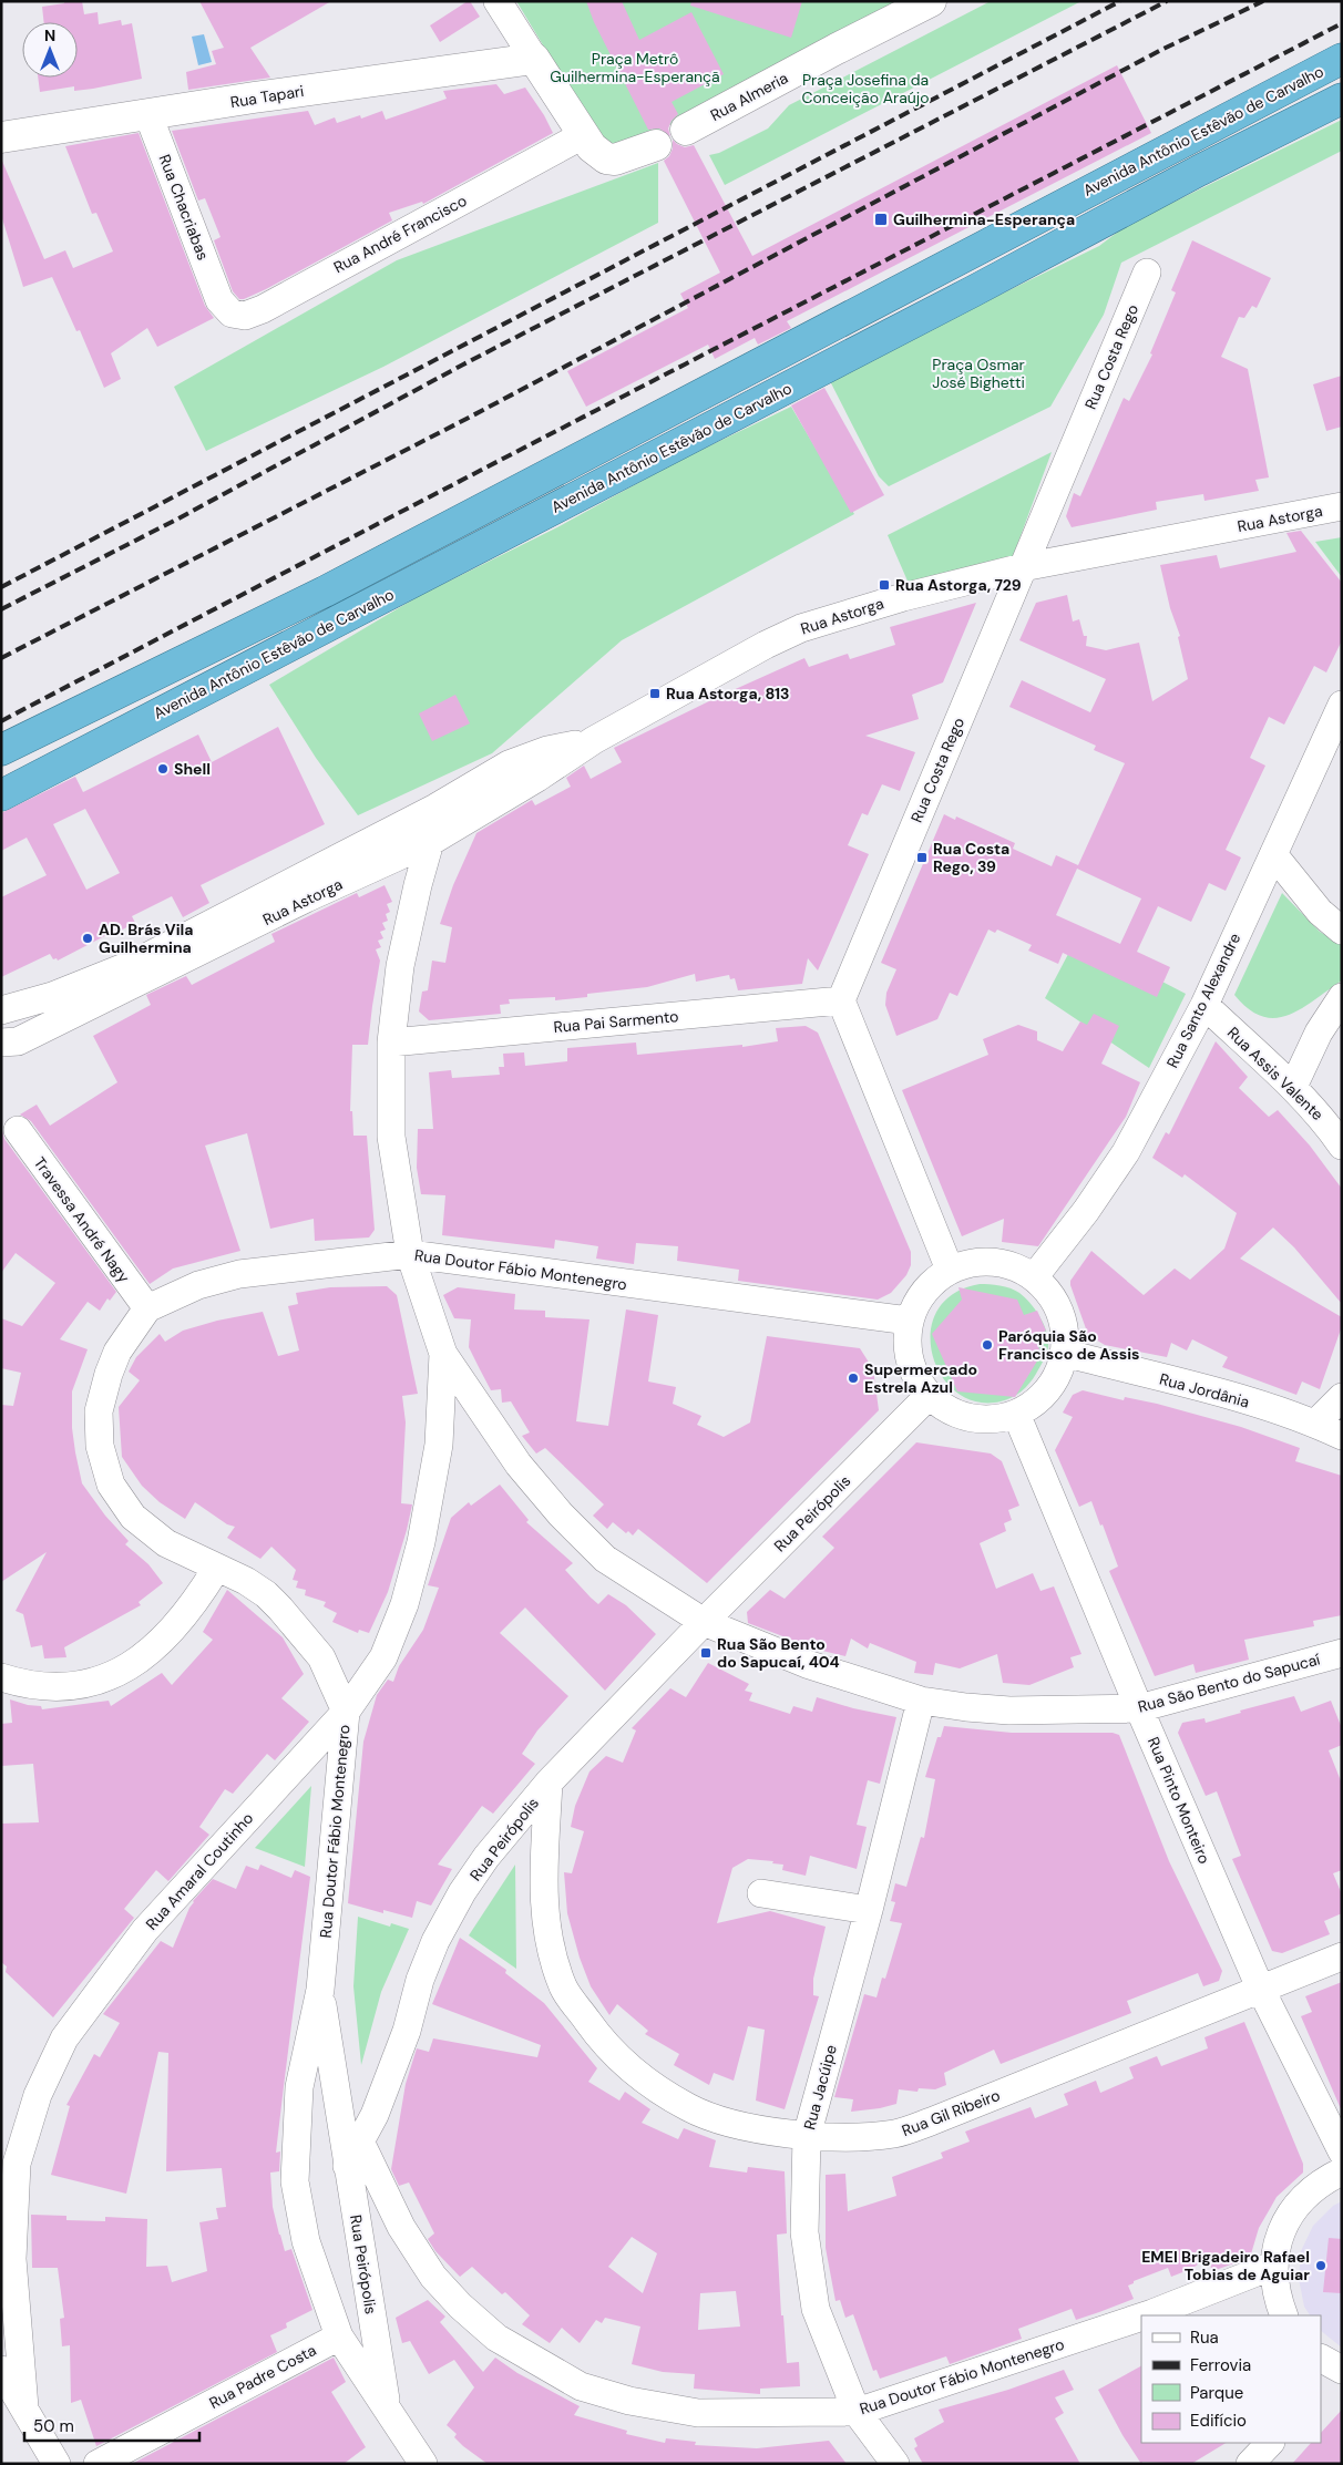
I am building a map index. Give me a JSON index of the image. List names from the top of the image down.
{
  "streets": {
    "highway": ["Avenida Antônio Estêvão de Carvalho"],
    "street": [
      "Rua Tapari",
      "Rua Almeria",
      "Rua Chacriabas",
      "Rua André Francisco",
      "Rua Costa Rego",
      "Rua Astorga",
      "Rua Santo Alexandre",
      "Rua Pai Sarmento",
      "Rua Assis Valente",
      "Travessa André Nagy",
      "Rua Doutor Fábio Montenegro",
      "Rua Jordânia",
      "Rua Peirópolis",
      "Rua São Bento do Sapucaí",
      "Rua Pinto Monteiro",
      "Rua Amaral Coutinho",
      "Rua Jacúipe",
      "Rua Gil Ribeiro",
      "Rua Padre Costa"
    ]
  },
  "crossings": [
    ["Rua Tapari", "Rua Chacriabas"],
    ["Rua Chacriabas", "Rua André Francisco"],
    ["Rua Costa Rego", "Rua Astorga"],
    ["Rua Costa Rego", "Rua Pai Sarmento"],
    ["Rua Astorga", "Rua São Bento do Sapucaí"],
    ["Rua Santo Alexandre", "Rua Assis Valente"],
    ["Rua Santo Alexandre", "Rua Doutor Fábio Montenegro"],
    ["Rua Santo Alexandre", "Rua Jordânia"],
    ["Rua Santo Alexandre", "Rua Peirópolis"],
    ["Rua Santo Alexandre", "Rua Pinto Monteiro"],
    ["Rua Pai Sarmento", "Rua São Bento do Sapucaí"],
    ["Travessa André Nagy", "Rua Doutor Fábio Montenegro"],
    ["Rua Doutor Fábio Montenegro", "Rua Jordânia"],
    ["Rua Doutor Fábio Montenegro", "Rua Peirópolis"],
    ["Rua Doutor Fábio Montenegro", "Rua São Bento do Sapucaí"],
    ["Rua Doutor Fábio Montenegro", "Rua Pinto Monteiro"],
    ["Rua Doutor Fábio Montenegro", "Rua Amaral Coutinho"],
    ["Rua Doutor Fábio Montenegro", "Rua Jacúipe"],
    ["Rua Doutor Fábio Montenegro", "Rua Padre Costa"],
    ["Rua Jordânia", "Rua Peirópolis"],
    ["Rua Jordânia", "Rua Pinto Monteiro"],
    ["Rua Peirópolis", "Rua São Bento do Sapucaí"],
    ["Rua Peirópolis", "Rua Pinto Monteiro"],
    ["Rua Peirópolis", "Rua Gil Ribeiro"],
    ["Rua Peirópolis", "Rua Padre Costa"],
    ["Rua São Bento do Sapucaí", "Rua Pinto Monteiro"],
    ["Rua São Bento do Sapucaí", "Rua Amaral Coutinho"],
    ["Rua São Bento do Sapucaí", "Rua Jacúipe"],
    ["Rua Pinto Monteiro", "Rua Gil Ribeiro"],
    ["Rua Jacúipe", "Rua Gil Ribeiro"]
  ],
  "parks": ["Praça Metrô Guilhermina-Esperançã", "Praça Josefina da Conceição Araújo", "Praça Osmar José Bighetti"],
  "places": {
    "transit": [
      "Guilhermina-Esperança",
      "Rua Astorga, 729",
      "Rua Astorga, 813",
      "Rua Costa Rego, 39",
      "Rua São Bento do Sapucaí, 404"
    ],
    "other": [
      "Shell",
      "AD. Brás Vila Guilhermina",
      "Paróquia São Francisco de Assis",
      "Supermercado Estrela Azul",
      "EMEI Brigadeiro Rafael Tobias de Aguiar"
    ]
  },
  "legend": [
    "Rua",
    "Ferrovia",
    "Parque",
    "Edifício"
  ],
  "scale_bar": "50 m",
  "north": "top"
}
